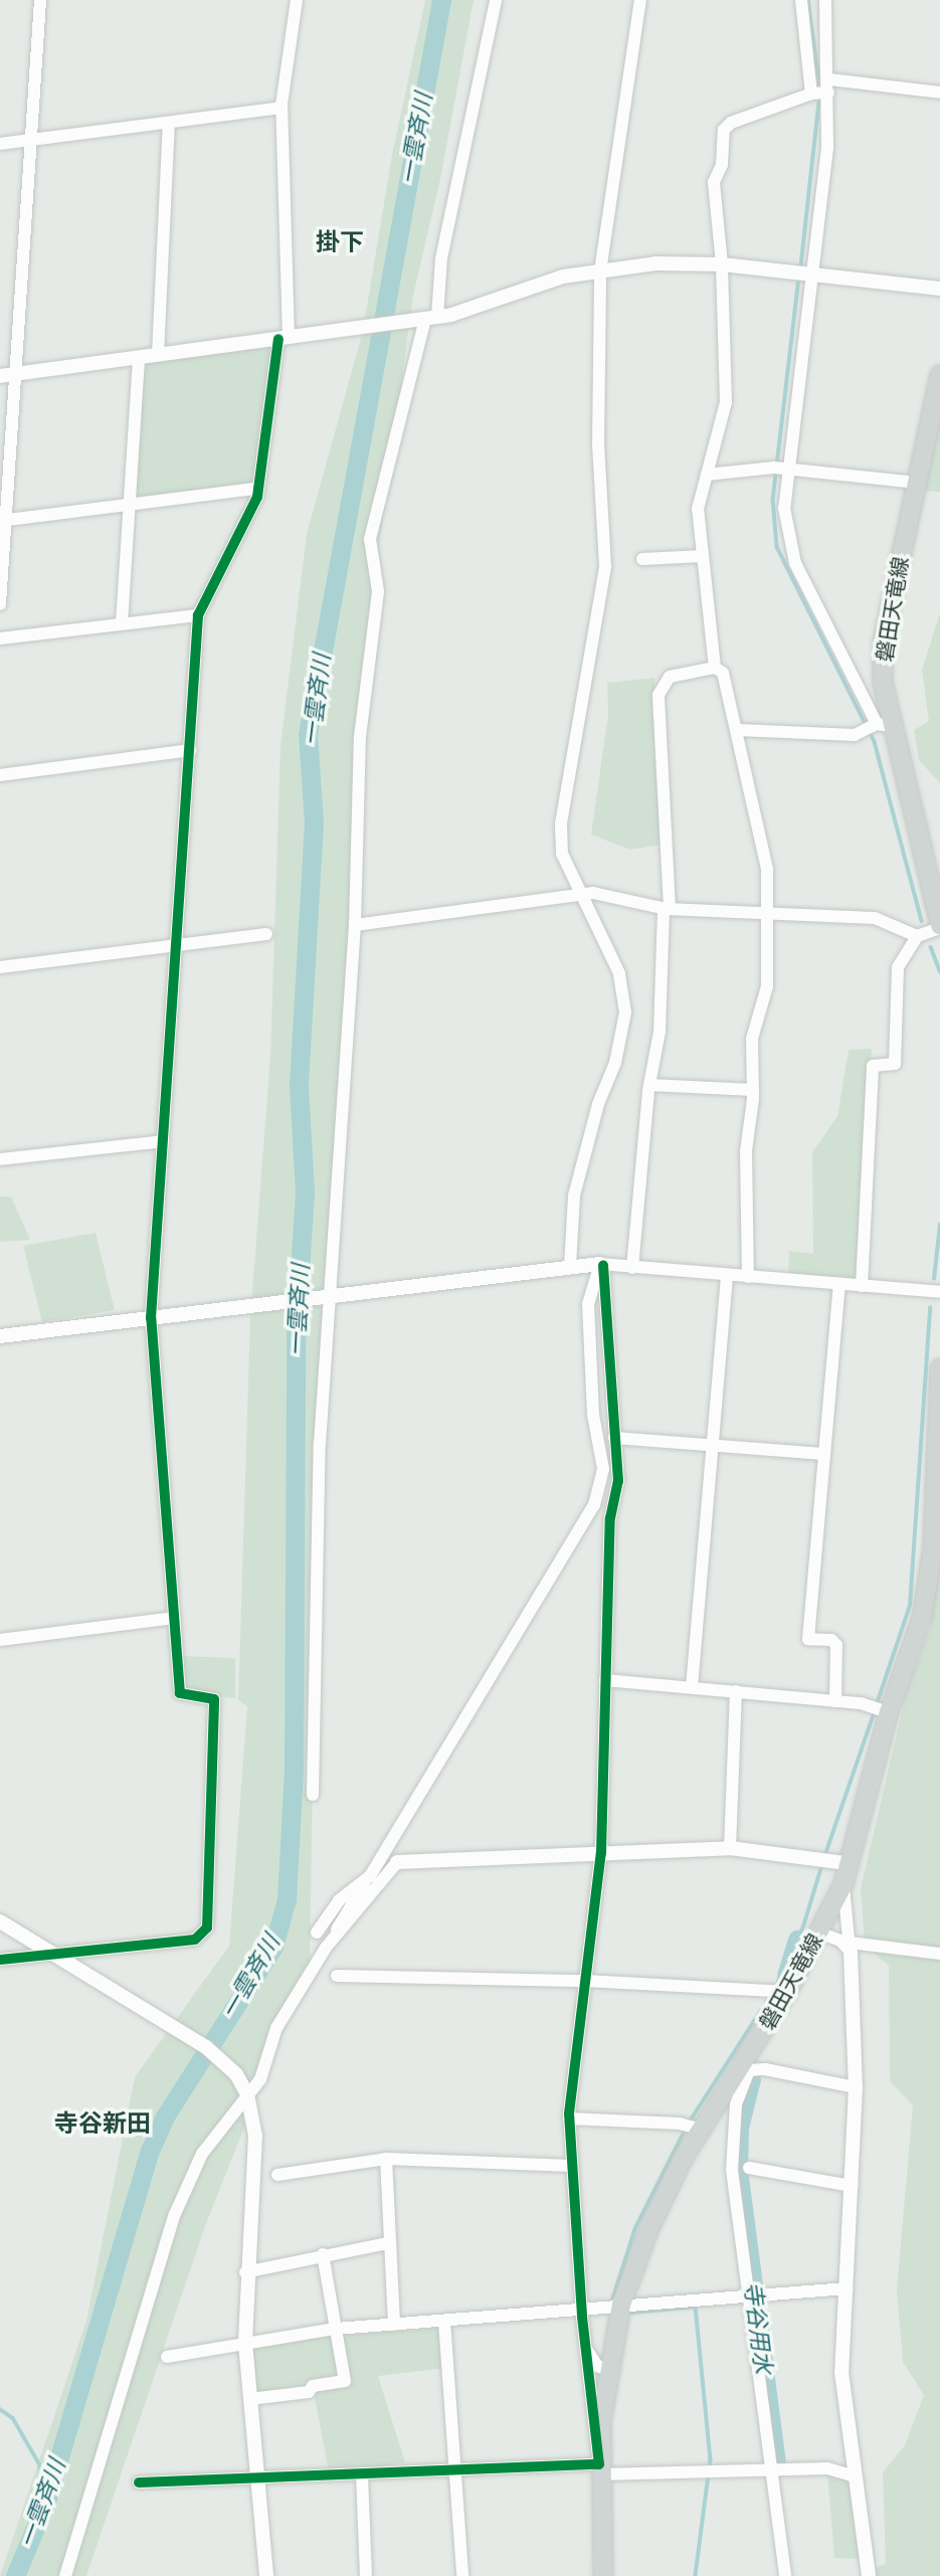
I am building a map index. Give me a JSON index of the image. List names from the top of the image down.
{
  "streets": {
    "main road": ["磐田天竜線"]
  },
  "districts": ["掛下", "寺谷新田"],
  "water": ["一雲斉川", "寺谷用水"]
}
